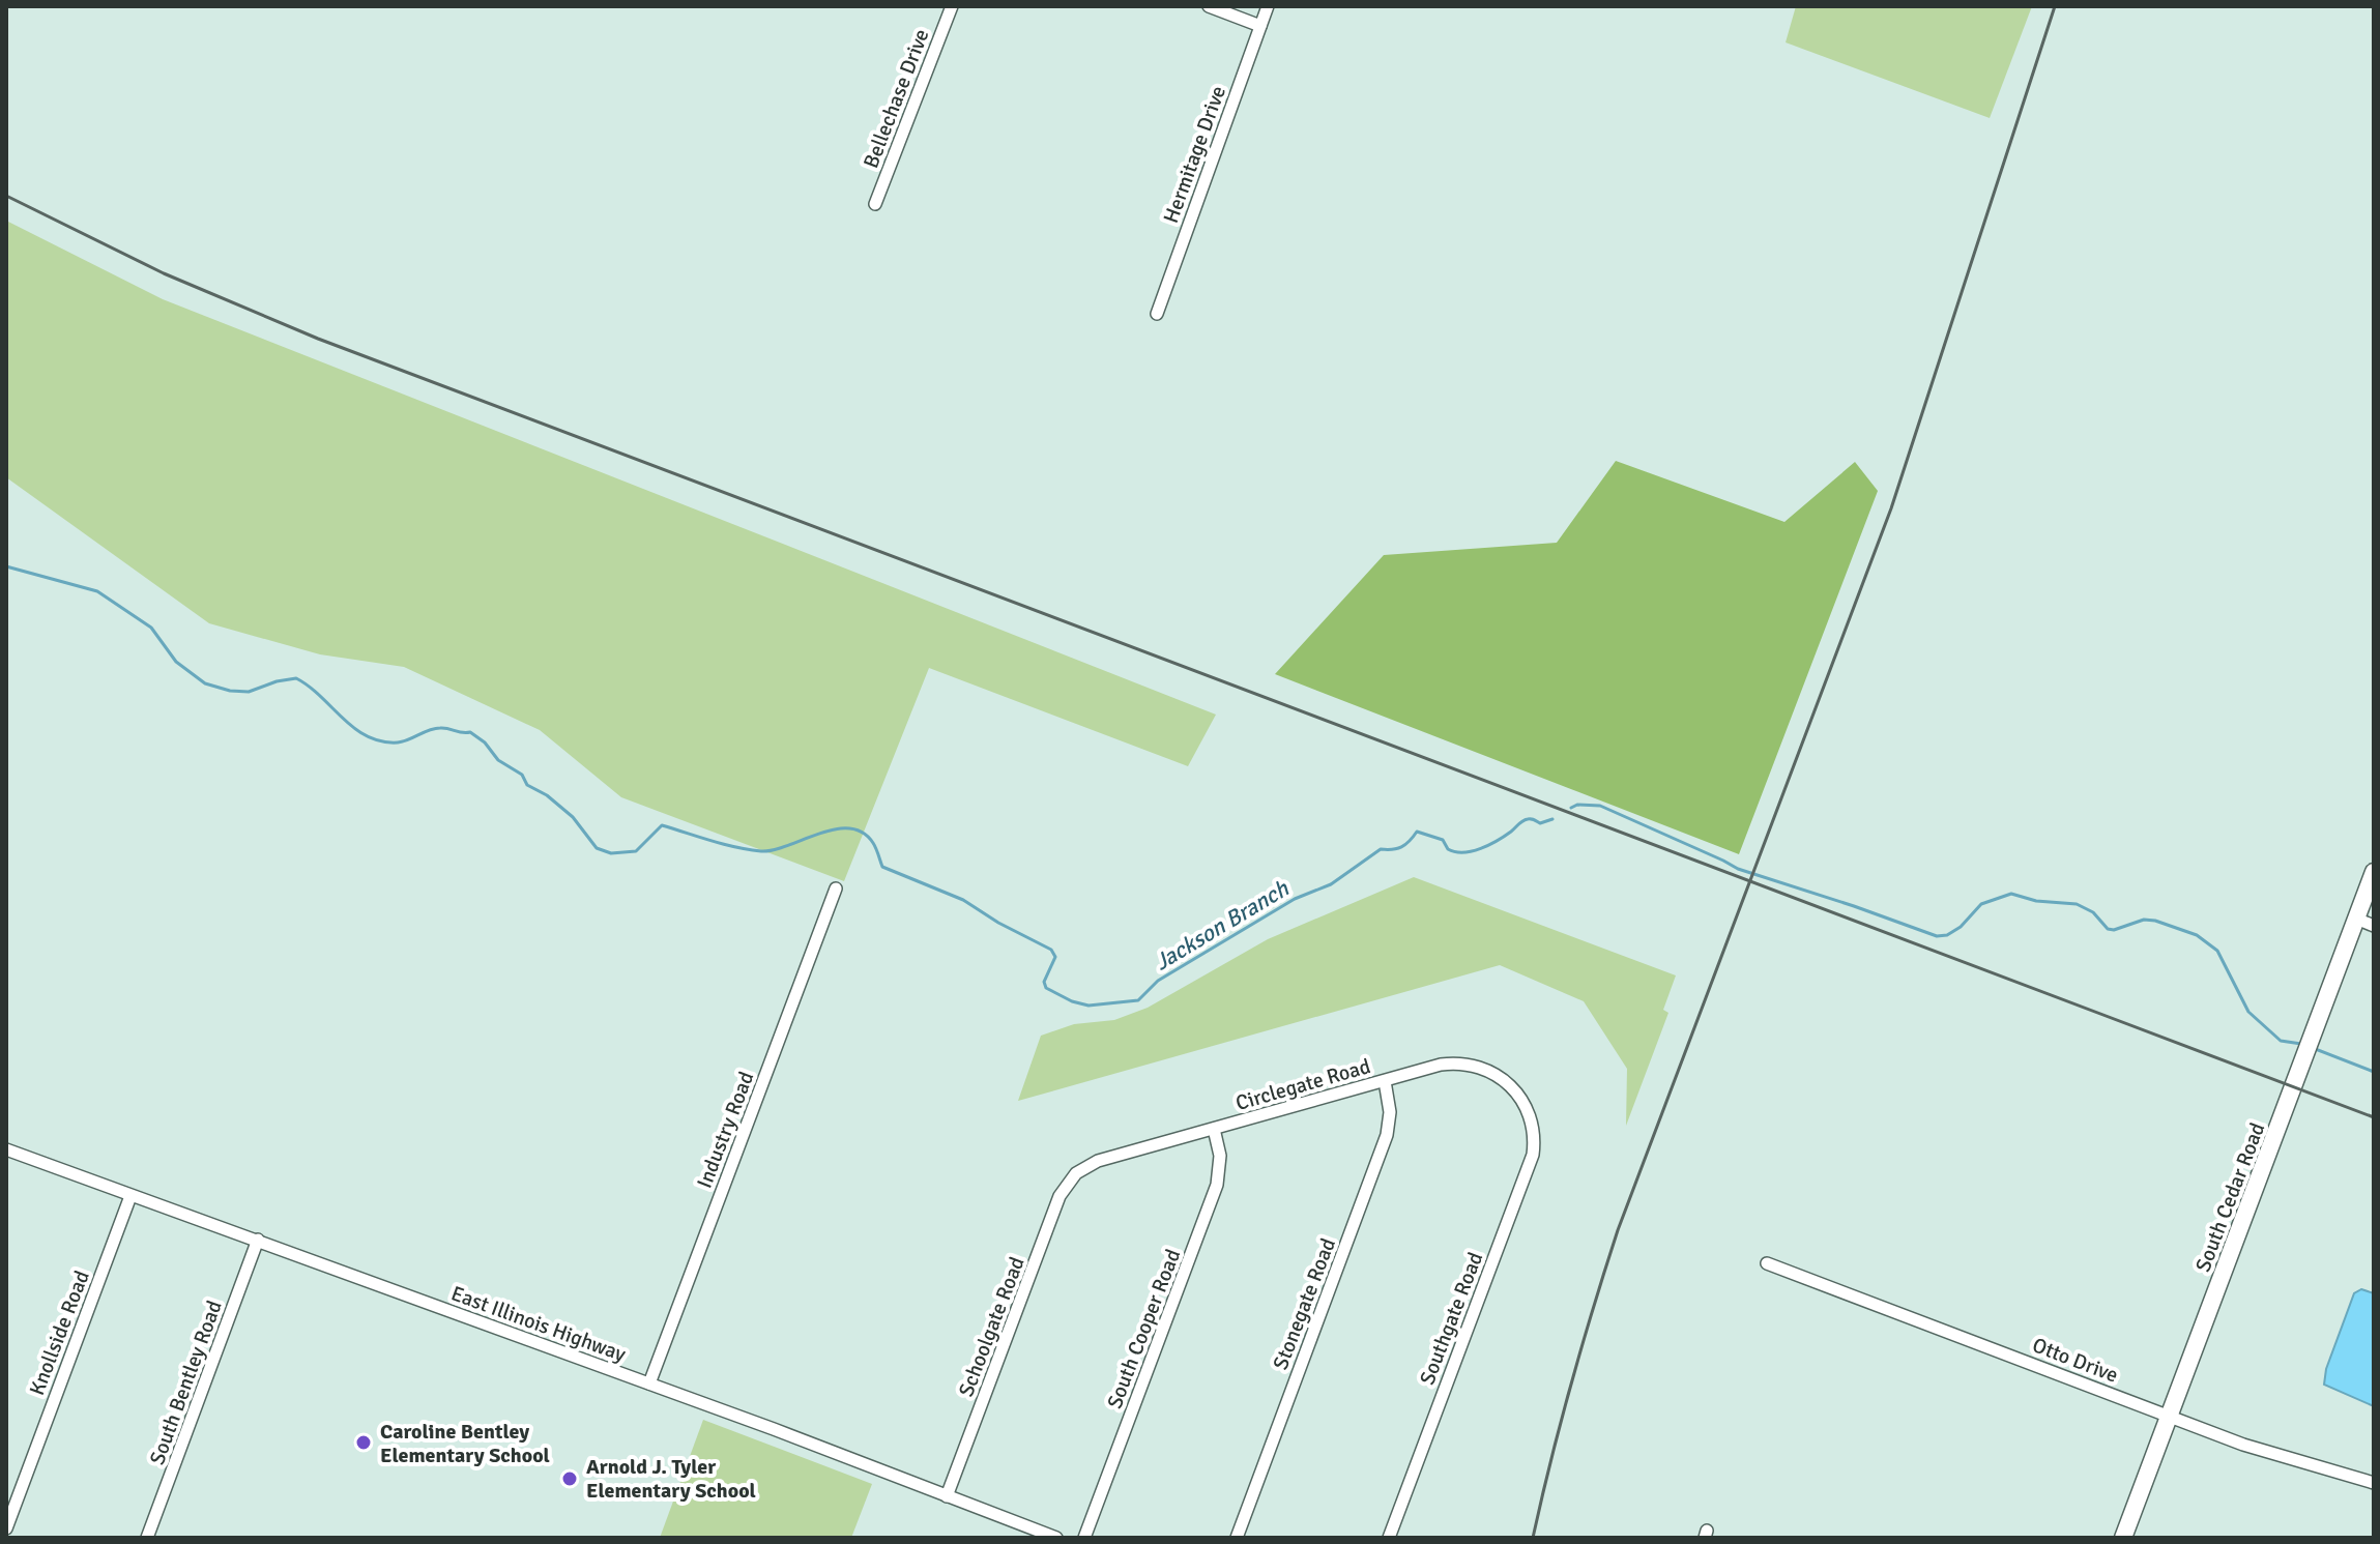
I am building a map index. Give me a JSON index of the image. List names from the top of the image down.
{
  "streets": {
    "main road": ["South Cedar Road"],
    "street": [
      "Bellechase Drive",
      "Hermitage Drive",
      "Circlegate Road",
      "Industry Road",
      "Stonegate Road",
      "Southgate Road",
      "East Illinois Highway",
      "Schoolgate Road",
      "South Cooper Road",
      "Knollside Road",
      "Otto Drive",
      "South Bentley Road"
    ]
  },
  "crossings": [
    ["Circlegate Road", "Stonegate Road"],
    ["Circlegate Road", "Southgate Road"],
    ["Circlegate Road", "Schoolgate Road"],
    ["Circlegate Road", "South Cooper Road"],
    ["Industry Road", "East Illinois Highway"],
    ["South Cedar Road", "Otto Drive"],
    ["East Illinois Highway", "Schoolgate Road"],
    ["East Illinois Highway", "Knollside Road"],
    ["East Illinois Highway", "South Bentley Road"]
  ],
  "water": ["Jackson Branch"],
  "places": ["Caroline Bentley Elementary School", "Arnold J. Tyler Elementary School"]
}
